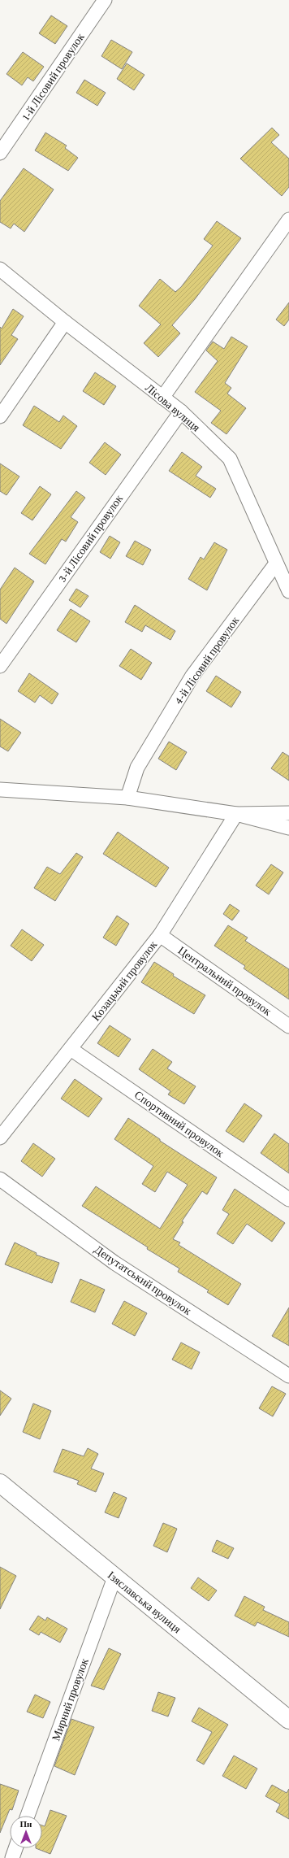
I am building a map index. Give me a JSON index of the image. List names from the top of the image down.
{
  "streets": {
    "main road": ["Ізяславська вулиця"],
    "street": [
      "1-й Лісовий провулок",
      "Лісова вулиця",
      "3-й Лісовий провулок",
      "4-й Лісовий провулок",
      "Козацький провулок",
      "Центральний провулок",
      "Спортивний провулок",
      "Депутатський провулок",
      "Мирний провулок"
    ]
  },
  "crossings": [
    ["Лісова вулиця", "3-й Лісовий провулок"],
    ["Лісова вулиця", "4-й Лісовий провулок"],
    ["Козацький провулок", "Центральний провулок"],
    ["Козацький провулок", "Спортивний провулок"],
    ["Ізяславська вулиця", "Мирний провулок"]
  ],
  "north": "top"
}
